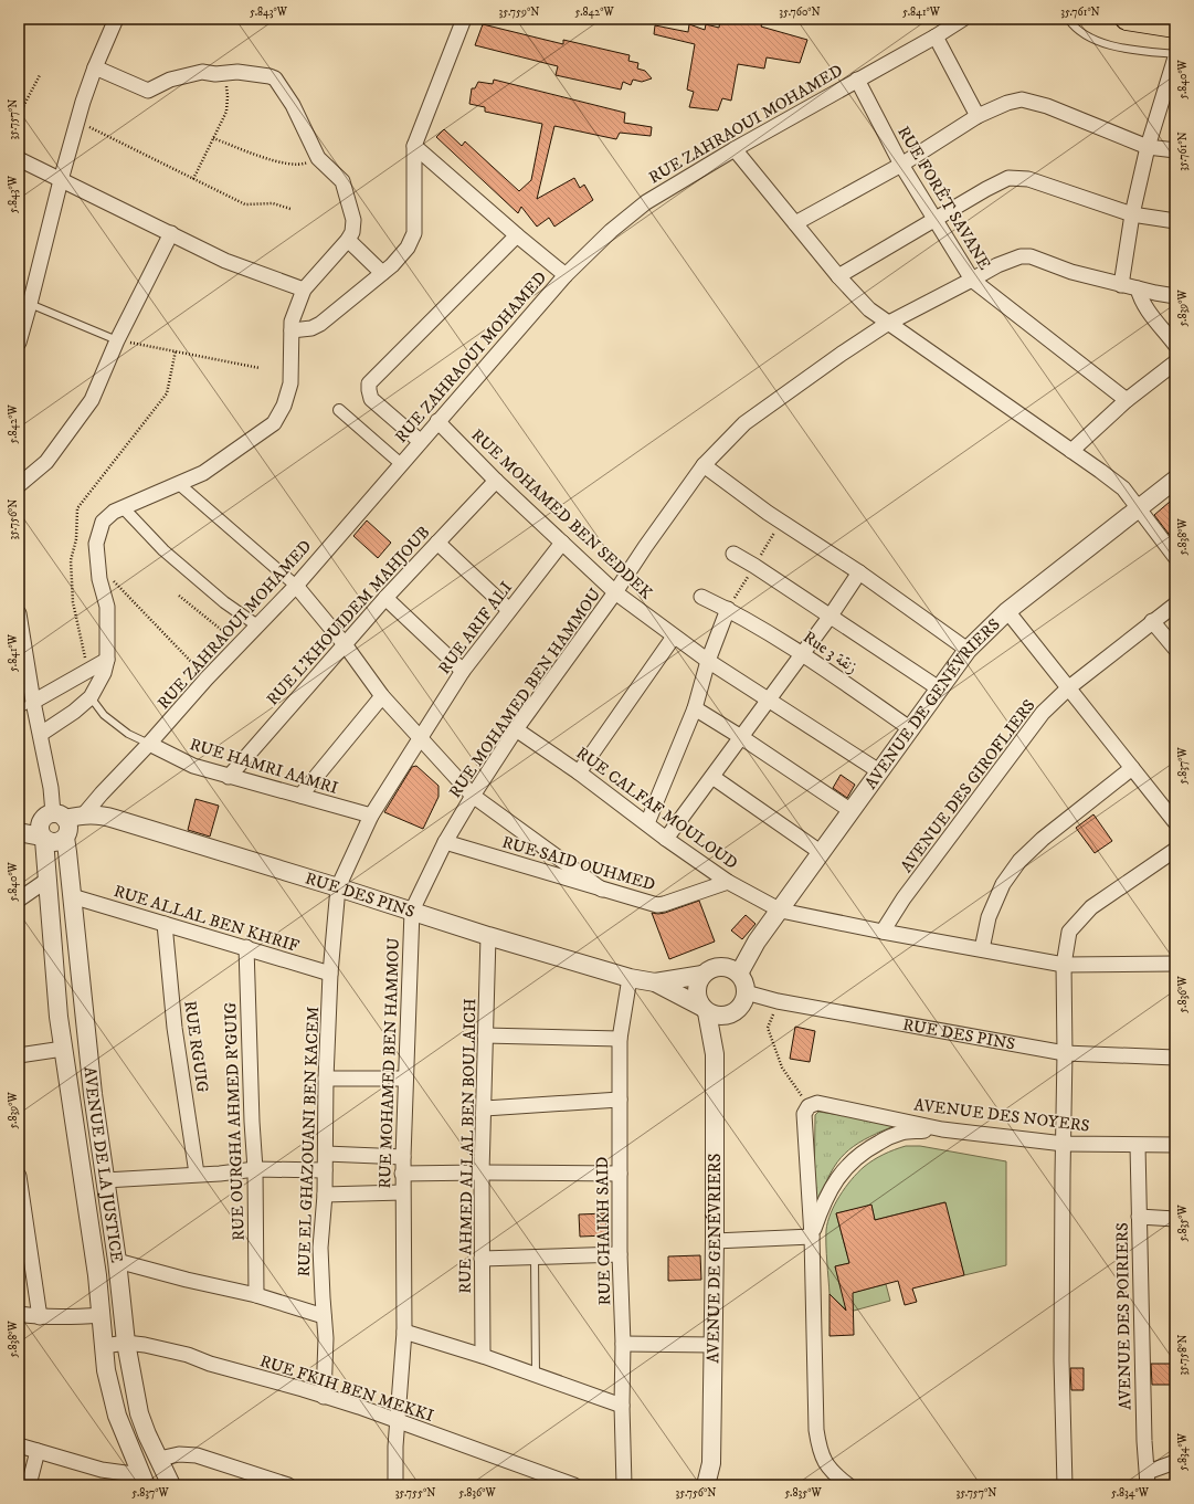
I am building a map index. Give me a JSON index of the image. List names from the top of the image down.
{
  "streets": {
    "street": [
      "RUE ZAHRAOUI MOHAMED",
      "RUE FORÊT SAVANE",
      "RUE MOHAMED BEN SEDDEK",
      "RUE L'KHOUIDEM MAHJOUB",
      "RUE ARIF ALI",
      "Rue 3 زنقة",
      "RUE MOHAMED BEN HAMMOU",
      "AVENUE DE GENÉVRIERS",
      "RUE HAMRI AAMRI",
      "AVENUE DES GIROFLIERS",
      "RUE CALFAF MOULOUD",
      "RUE SAID OUHMED",
      "RUE DES PINS",
      "RUE ALLAL BEN KHRIF",
      "RUE RGUIG",
      "AVENUE DES NOYERS",
      "RUE OURGHA AHMED R'GUIG",
      "RUE EL GHAZOUANI BEN KACEM",
      "RUE AHMED ALLAL BEN BOULAICH",
      "AVENUE DE LA JUSTICE",
      "RUE CHAIKH SAID",
      "AVENUE DES POIRIERS",
      "RUE FKIH BEN MEKKI"
    ]
  },
  "crossings": [
    ["RUE ZAHRAOUI MOHAMED", "RUE FORÊT SAVANE"],
    ["RUE ZAHRAOUI MOHAMED", "RUE MOHAMED BEN SEDDEK"],
    ["RUE ZAHRAOUI MOHAMED", "RUE HAMRI AAMRI"],
    ["RUE ZAHRAOUI MOHAMED", "RUE DES PINS"],
    ["RUE FORÊT SAVANE", "RUE MOHAMED BEN HAMMOU"],
    ["RUE MOHAMED BEN SEDDEK", "RUE L'KHOUIDEM MAHJOUB"],
    ["RUE MOHAMED BEN SEDDEK", "RUE ARIF ALI"],
    ["RUE MOHAMED BEN SEDDEK", "RUE MOHAMED BEN HAMMOU"],
    ["RUE MOHAMED BEN SEDDEK", "AVENUE DE GENÉVRIERS"],
    ["RUE L'KHOUIDEM MAHJOUB", "RUE HAMRI AAMRI"],
    ["RUE ARIF ALI", "RUE HAMRI AAMRI"],
    ["RUE ARIF ALI", "RUE DES PINS"],
    ["RUE ARIF ALI", "RUE EL GHAZOUANI BEN KACEM"],
    ["Rue 3 زنقة", "AVENUE DE GENÉVRIERS"],
    ["RUE MOHAMED BEN HAMMOU", "RUE CALFAF MOULOUD"],
    ["RUE MOHAMED BEN HAMMOU", "RUE SAID OUHMED"],
    ["RUE MOHAMED BEN HAMMOU", "RUE DES PINS"],
    ["RUE MOHAMED BEN HAMMOU", "RUE FKIH BEN MEKKI"],
    ["AVENUE DE GENÉVRIERS", "RUE CALFAF MOULOUD"],
    ["AVENUE DE GENÉVRIERS", "RUE DES PINS"],
    ["AVENUE DES GIROFLIERS", "RUE CALFAF MOULOUD"],
    ["RUE CALFAF MOULOUD", "RUE SAID OUHMED"],
    ["RUE DES PINS", "RUE EL GHAZOUANI BEN KACEM"],
    ["RUE DES PINS", "RUE AHMED ALLAL BEN BOULAICH"],
    ["RUE DES PINS", "AVENUE DE LA JUSTICE"],
    ["RUE DES PINS", "RUE CHAIKH SAID"],
    ["RUE ALLAL BEN KHRIF", "RUE RGUIG"],
    ["RUE ALLAL BEN KHRIF", "RUE OURGHA AHMED R'GUIG"],
    ["RUE ALLAL BEN KHRIF", "RUE EL GHAZOUANI BEN KACEM"],
    ["RUE ALLAL BEN KHRIF", "AVENUE DE LA JUSTICE"],
    ["AVENUE DES NOYERS", "AVENUE DES POIRIERS"],
    ["RUE EL GHAZOUANI BEN KACEM", "RUE FKIH BEN MEKKI"],
    ["AVENUE DE LA JUSTICE", "RUE FKIH BEN MEKKI"]
  ],
  "coordinates": [
    "5.843°W",
    "35.759°N",
    "5.842°W",
    "35.760°N",
    "5.841°W",
    "35.761°N",
    "5.840°W",
    "35.757°N",
    "5.839°W",
    "35.756°N",
    "5.838°W",
    "5.837°W",
    "5.836°W",
    "5.835°W",
    "35.758°N",
    "5.834°W",
    "35.755°N"
  ]
}
